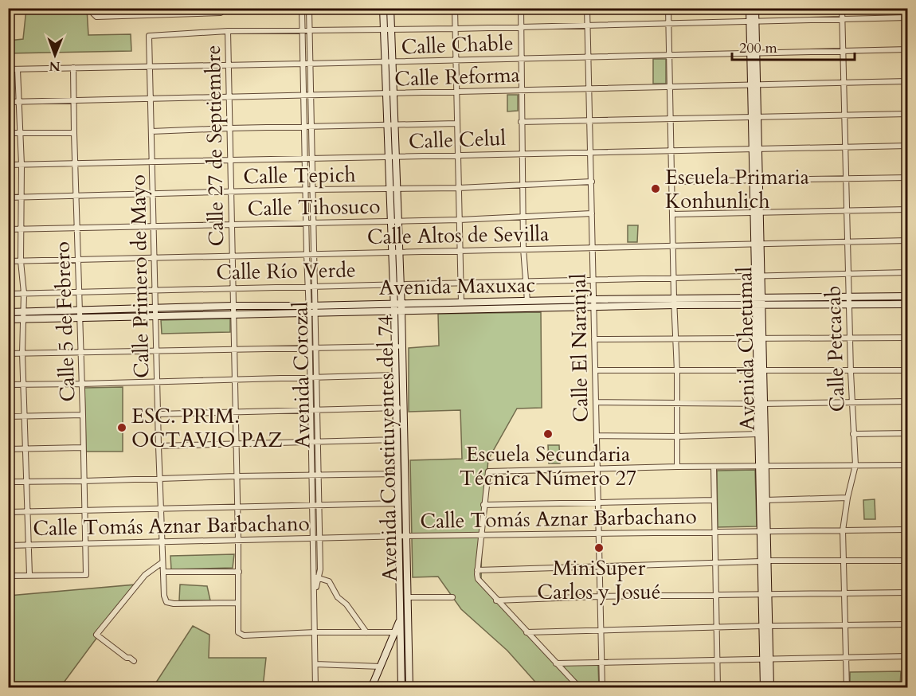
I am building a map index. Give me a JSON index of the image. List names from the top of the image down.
{
  "streets": {
    "main road": ["Avenida Maxuxac", "Avenida Chetumal", "Avenida Constituyentes del 74"],
    "street": [
      "Calle Chable",
      "Calle Reforma",
      "Calle Celul",
      "Calle 27 de Septiembre",
      "Calle Tepich",
      "Calle Tihosuco",
      "Calle Altos de Sevilla",
      "Calle Río Verde",
      "Calle Primero de Mayo",
      "Calle 5 de Febrero",
      "Calle El Naranjal",
      "Calle Petcacab",
      "Avenida Corozal",
      "Calle Tomás Aznar Barbachano"
    ]
  },
  "crossings": [
    ["Calle Chable", "Calle 27 de Septiembre"],
    ["Calle Chable", "Calle Primero de Mayo"],
    ["Calle Chable", "Calle 5 de Febrero"],
    ["Calle Chable", "Calle El Naranjal"],
    ["Calle Chable", "Avenida Chetumal"],
    ["Calle Chable", "Calle Petcacab"],
    ["Calle Chable", "Avenida Corozal"],
    ["Calle Chable", "Avenida Constituyentes del 74"],
    ["Calle Reforma", "Calle 27 de Septiembre"],
    ["Calle Reforma", "Calle Primero de Mayo"],
    ["Calle Reforma", "Calle 5 de Febrero"],
    ["Calle Reforma", "Calle El Naranjal"],
    ["Calle Reforma", "Avenida Chetumal"],
    ["Calle Reforma", "Calle Petcacab"],
    ["Calle Reforma", "Avenida Corozal"],
    ["Calle Reforma", "Avenida Constituyentes del 74"],
    ["Calle Celul", "Calle 27 de Septiembre"],
    ["Calle Celul", "Calle Primero de Mayo"],
    ["Calle Celul", "Calle 5 de Febrero"],
    ["Calle Celul", "Calle El Naranjal"],
    ["Calle Celul", "Avenida Chetumal"],
    ["Calle Celul", "Calle Petcacab"],
    ["Calle Celul", "Avenida Corozal"],
    ["Calle Celul", "Avenida Constituyentes del 74"],
    ["Calle 27 de Septiembre", "Calle Tepich"],
    ["Calle 27 de Septiembre", "Calle Tihosuco"],
    ["Calle 27 de Septiembre", "Calle Altos de Sevilla"],
    ["Calle 27 de Septiembre", "Calle Río Verde"],
    ["Calle 27 de Septiembre", "Calle Primero de Mayo"],
    ["Calle 27 de Septiembre", "Avenida Maxuxac"],
    ["Calle 27 de Septiembre", "Avenida Corozal"],
    ["Calle 27 de Septiembre", "Calle Tomás Aznar Barbachano"],
    ["Calle Tepich", "Calle Primero de Mayo"],
    ["Calle Tepich", "Calle 5 de Febrero"],
    ["Calle Tepich", "Calle El Naranjal"],
    ["Calle Tepich", "Avenida Corozal"],
    ["Calle Tepich", "Avenida Constituyentes del 74"],
    ["Calle Tihosuco", "Calle Primero de Mayo"],
    ["Calle Tihosuco", "Calle 5 de Febrero"],
    ["Calle Tihosuco", "Calle El Naranjal"],
    ["Calle Tihosuco", "Avenida Corozal"],
    ["Calle Tihosuco", "Avenida Constituyentes del 74"],
    ["Calle Altos de Sevilla", "Calle Primero de Mayo"],
    ["Calle Altos de Sevilla", "Calle 5 de Febrero"],
    ["Calle Altos de Sevilla", "Calle El Naranjal"],
    ["Calle Altos de Sevilla", "Avenida Chetumal"],
    ["Calle Altos de Sevilla", "Calle Petcacab"],
    ["Calle Altos de Sevilla", "Avenida Corozal"],
    ["Calle Altos de Sevilla", "Avenida Constituyentes del 74"],
    ["Calle Río Verde", "Calle Primero de Mayo"],
    ["Calle Río Verde", "Calle 5 de Febrero"],
    ["Calle Río Verde", "Calle El Naranjal"],
    ["Calle Río Verde", "Avenida Chetumal"],
    ["Calle Río Verde", "Calle Petcacab"],
    ["Calle Río Verde", "Avenida Corozal"],
    ["Calle Río Verde", "Avenida Constituyentes del 74"],
    ["Calle Primero de Mayo", "Avenida Maxuxac"],
    ["Calle Primero de Mayo", "Calle Tomás Aznar Barbachano"],
    ["Avenida Maxuxac", "Calle 5 de Febrero"],
    ["Avenida Maxuxac", "Calle El Naranjal"],
    ["Avenida Maxuxac", "Avenida Chetumal"],
    ["Avenida Maxuxac", "Calle Petcacab"],
    ["Avenida Maxuxac", "Avenida Corozal"],
    ["Avenida Maxuxac", "Avenida Constituyentes del 74"],
    ["Calle 5 de Febrero", "Calle Tomás Aznar Barbachano"],
    ["Calle El Naranjal", "Calle Tomás Aznar Barbachano"],
    ["Avenida Chetumal", "Calle Tomás Aznar Barbachano"],
    ["Calle Petcacab", "Calle Tomás Aznar Barbachano"],
    ["Avenida Corozal", "Calle Tomás Aznar Barbachano"],
    ["Avenida Constituyentes del 74", "Calle Tomás Aznar Barbachano"]
  ],
  "places": [
    "Escuela Primaria Konhunlich",
    "ESC. PRIM. OCTAVIO PAZ",
    "Escuela Secundaria Técnica Número 27",
    "MiniSuper Carlos y Josué"
  ],
  "scale_bar": "200 m",
  "north": "bottom"
}
